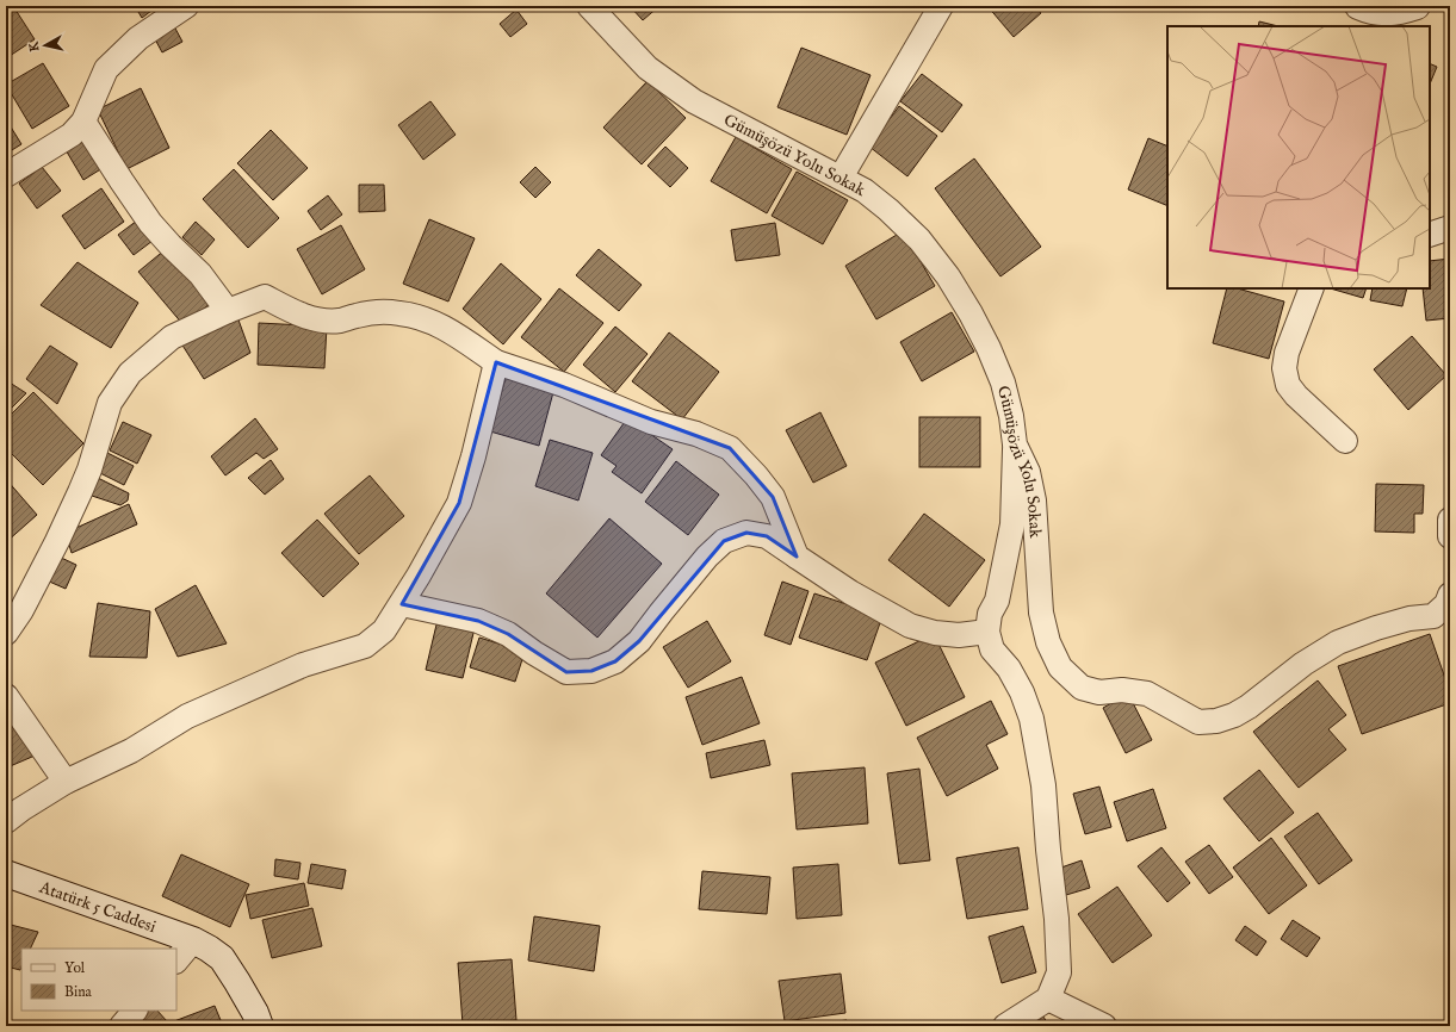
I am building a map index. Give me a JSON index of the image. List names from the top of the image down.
{
  "streets": {
    "main road": ["Atatürk 5 Caddesi"],
    "street": ["Gümüşözü Yolu Sokak"]
  },
  "legend": ["Yol", "Bina"],
  "north": "left"
}
